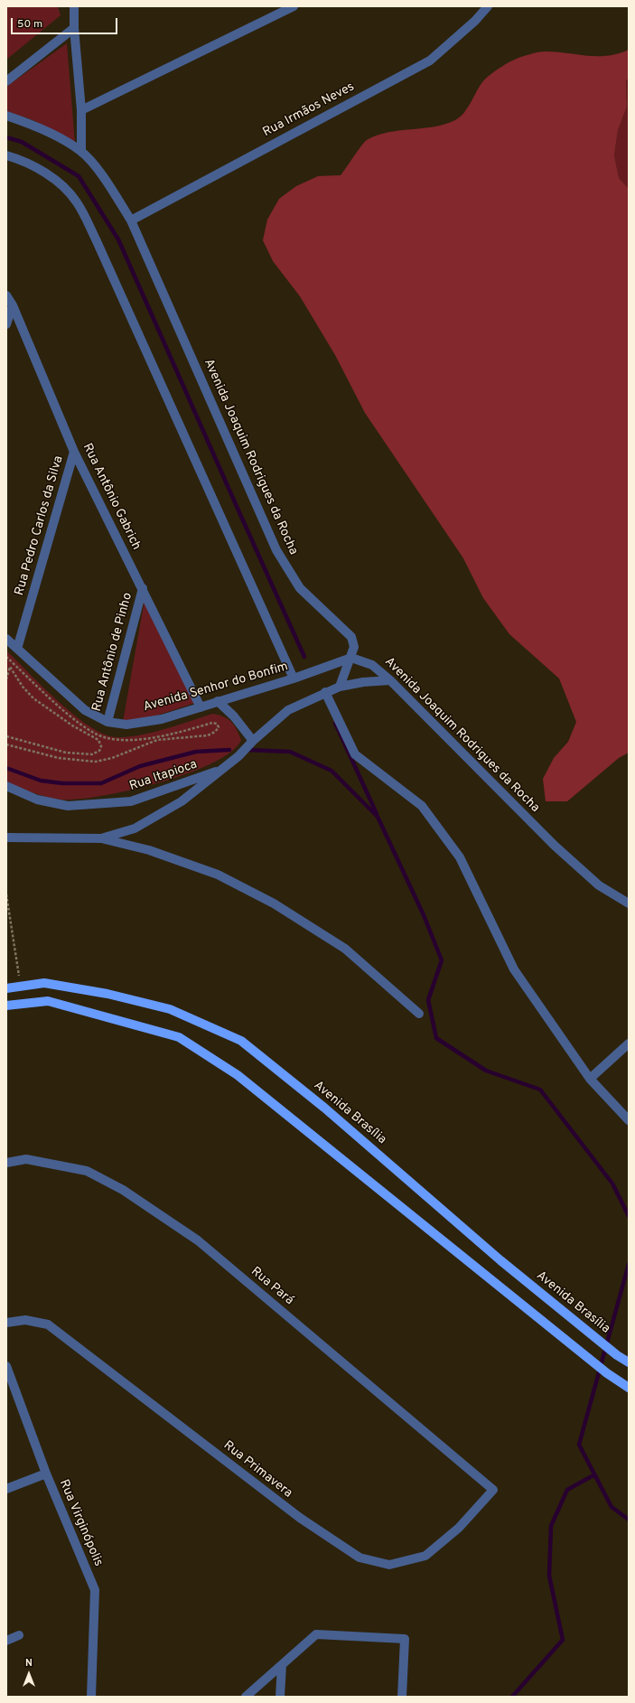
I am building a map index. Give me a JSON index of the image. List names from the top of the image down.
{
  "streets": {
    "main road": ["Avenida Brasília"],
    "street": [
      "Rua Irmãos Neves",
      "Avenida Joaquim Rodrigues da Rocha",
      "Rua Antônio Gabrich",
      "Rua Pedro Carlos da Silva",
      "Rua Antônio de Pinho",
      "Avenida Senhor do Bonfim",
      "Rua Itapioca",
      "Rua Pará",
      "Rua Primavera",
      "Rua Virginópolis"
    ]
  },
  "crossings": [
    ["Rua Irmãos Neves", "Avenida Joaquim Rodrigues da Rocha"],
    ["Avenida Joaquim Rodrigues da Rocha", "Avenida Senhor do Bonfim"],
    ["Rua Antônio Gabrich", "Rua Pedro Carlos da Silva"],
    ["Rua Antônio Gabrich", "Rua Antônio de Pinho"],
    ["Rua Antônio Gabrich", "Avenida Senhor do Bonfim"],
    ["Rua Pedro Carlos da Silva", "Avenida Senhor do Bonfim"],
    ["Rua Antônio de Pinho", "Avenida Senhor do Bonfim"],
    ["Rua Pará", "Rua Primavera"]
  ],
  "scale_bar": "50 m",
  "north": "top"
}
